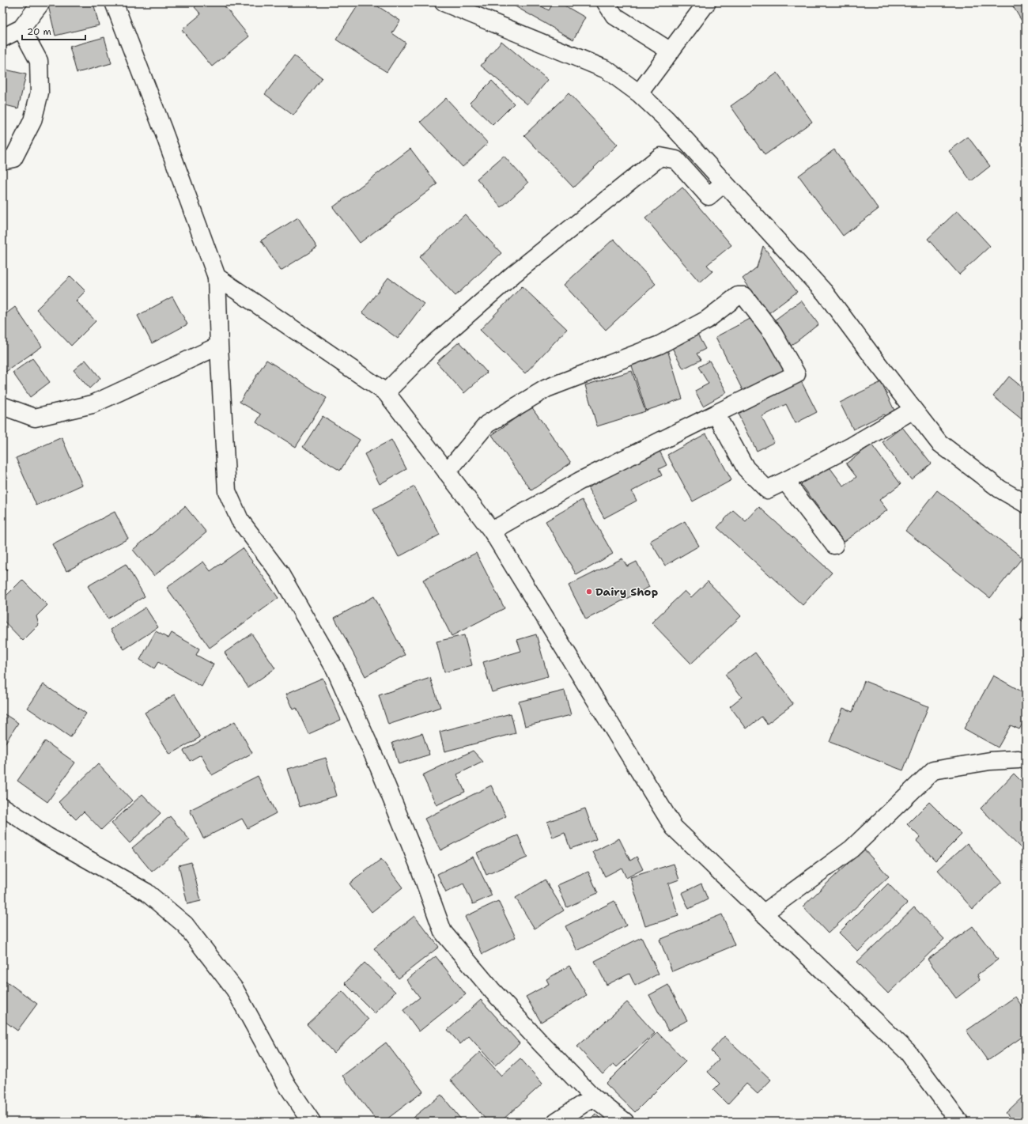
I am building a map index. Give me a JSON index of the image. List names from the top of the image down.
{
  "places": ["Dairy Shop"],
  "scale_bar": "20 m"
}
